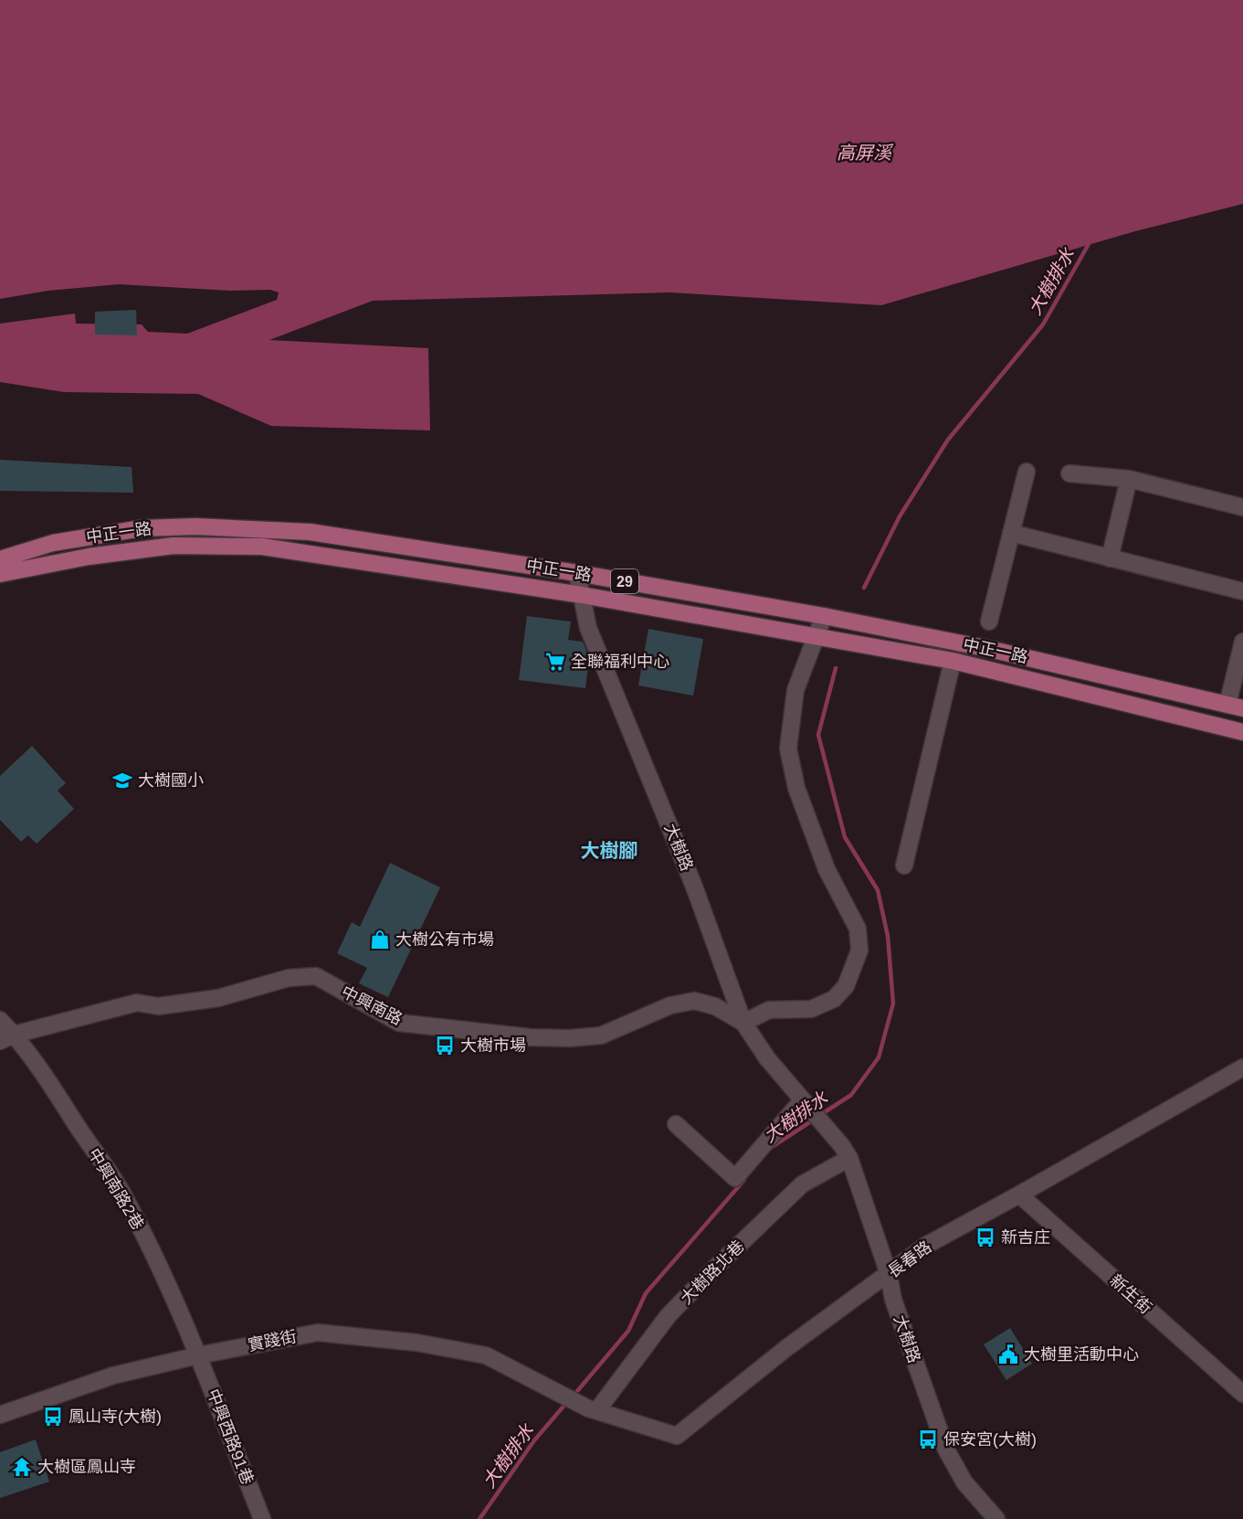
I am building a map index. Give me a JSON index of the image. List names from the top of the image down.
{
  "streets": {
    "main road": ["中正一路", "29"],
    "street": [
      "大樹路",
      "中興南路",
      "中興南路2巷",
      "長春路",
      "大樹路北巷",
      "新生街",
      "實踐街",
      "中興西路91巷"
    ]
  },
  "crossings": [
    ["中正一路", "大樹路"],
    ["大樹路", "中興南路"],
    ["大樹路", "長春路"],
    ["大樹路", "大樹路北巷"],
    ["中興南路", "中興南路2巷"],
    ["中興南路2巷", "實踐街"],
    ["中興南路2巷", "中興西路91巷"],
    ["長春路", "大樹路北巷"],
    ["長春路", "新生街"],
    ["長春路", "實踐街"],
    ["大樹路北巷", "實踐街"],
    ["實踐街", "中興西路91巷"]
  ],
  "districts": ["大樹腳"],
  "water": ["高屏溪", "大樹排水"],
  "places": {
    "supermarket": ["全聯福利中心"],
    "school or university": ["大樹國小"],
    "shop": ["大樹公有市場"],
    "bus stop": [
      "大樹市場",
      "新吉庄",
      "鳳山寺(大樹)",
      "保安宮(大樹)"
    ],
    "public building": ["大樹里活動中心"],
    "temple": ["大樹區鳳山寺"]
  }
}
